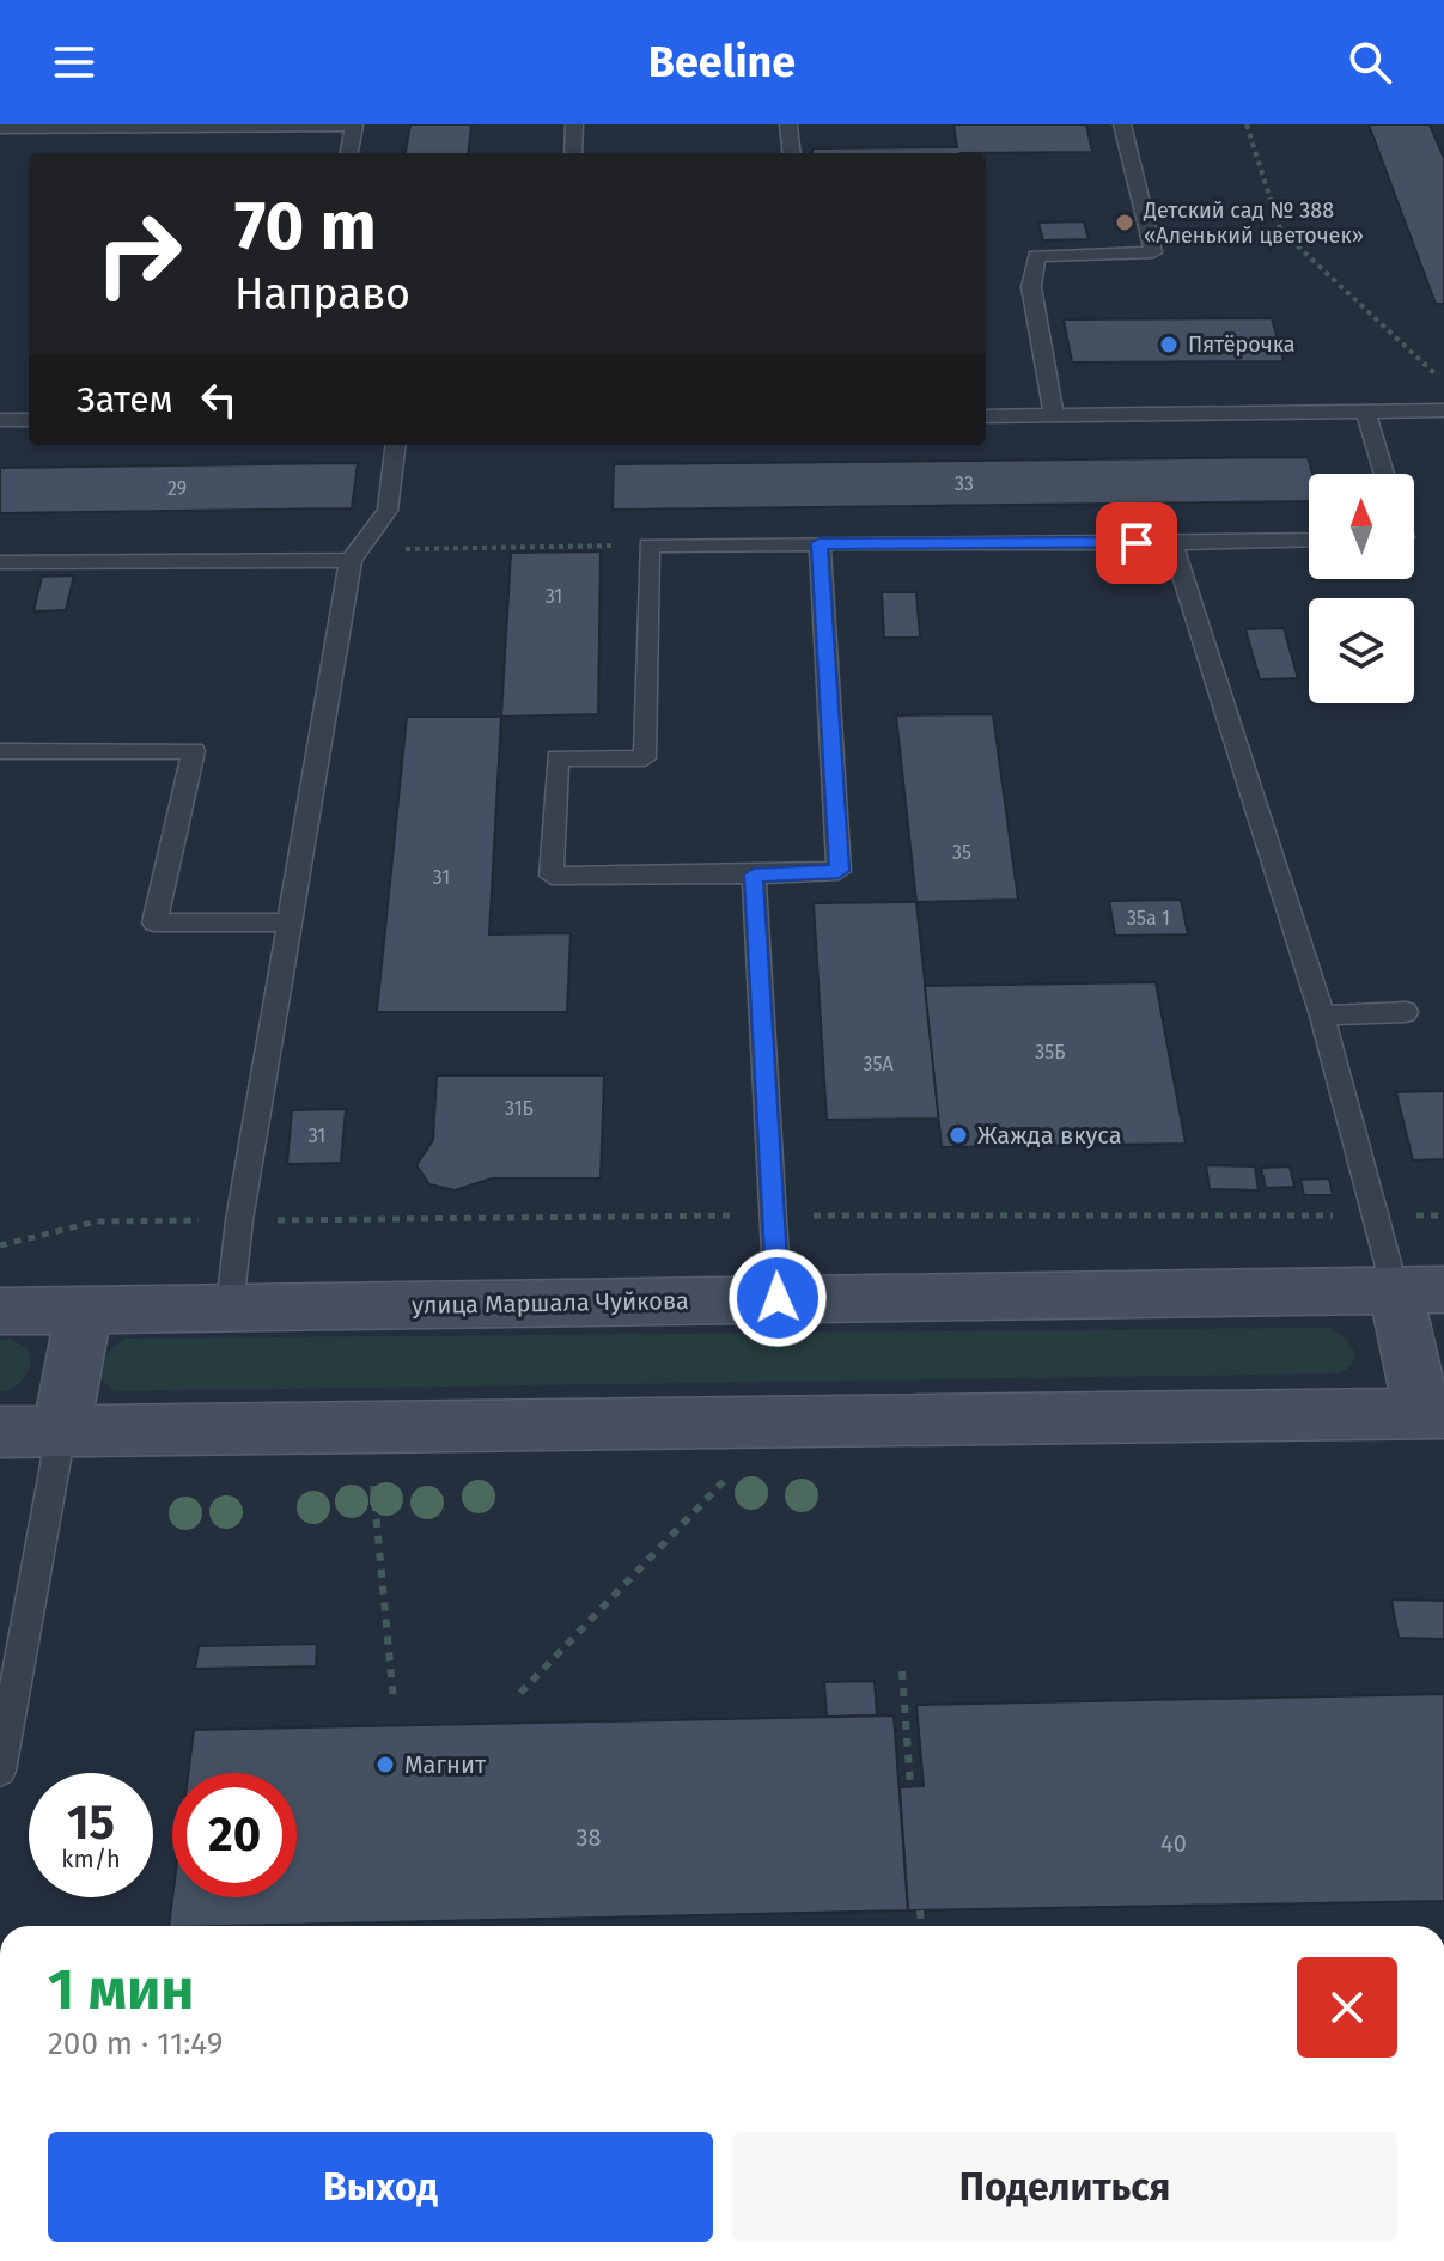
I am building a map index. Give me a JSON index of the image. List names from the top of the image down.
{
  "streets": {
    "main road": ["улица Маршала Чуйкова"]
  },
  "places": [
    "Детский сад № 388 «Аленький цветочек»",
    "Пятёрочка",
    "Жажда вкуса",
    "Магнит"
  ],
  "house_numbers": [
    "33",
    "29",
    "31",
    "35",
    "31",
    "35а 1",
    "35Б",
    "35А",
    "31Б",
    "31",
    "38",
    "40"
  ],
  "north": "top",
  "page": {
    "header": "Beeline",
    "turn": ["70 m", "Направо"],
    "then": "Затем",
    "speed": "15 km/h",
    "limit": "20",
    "heading": ["1 мин", "200 m · 11:49"],
    "buttons": ["Выход", "Поделиться"]
  }
}
